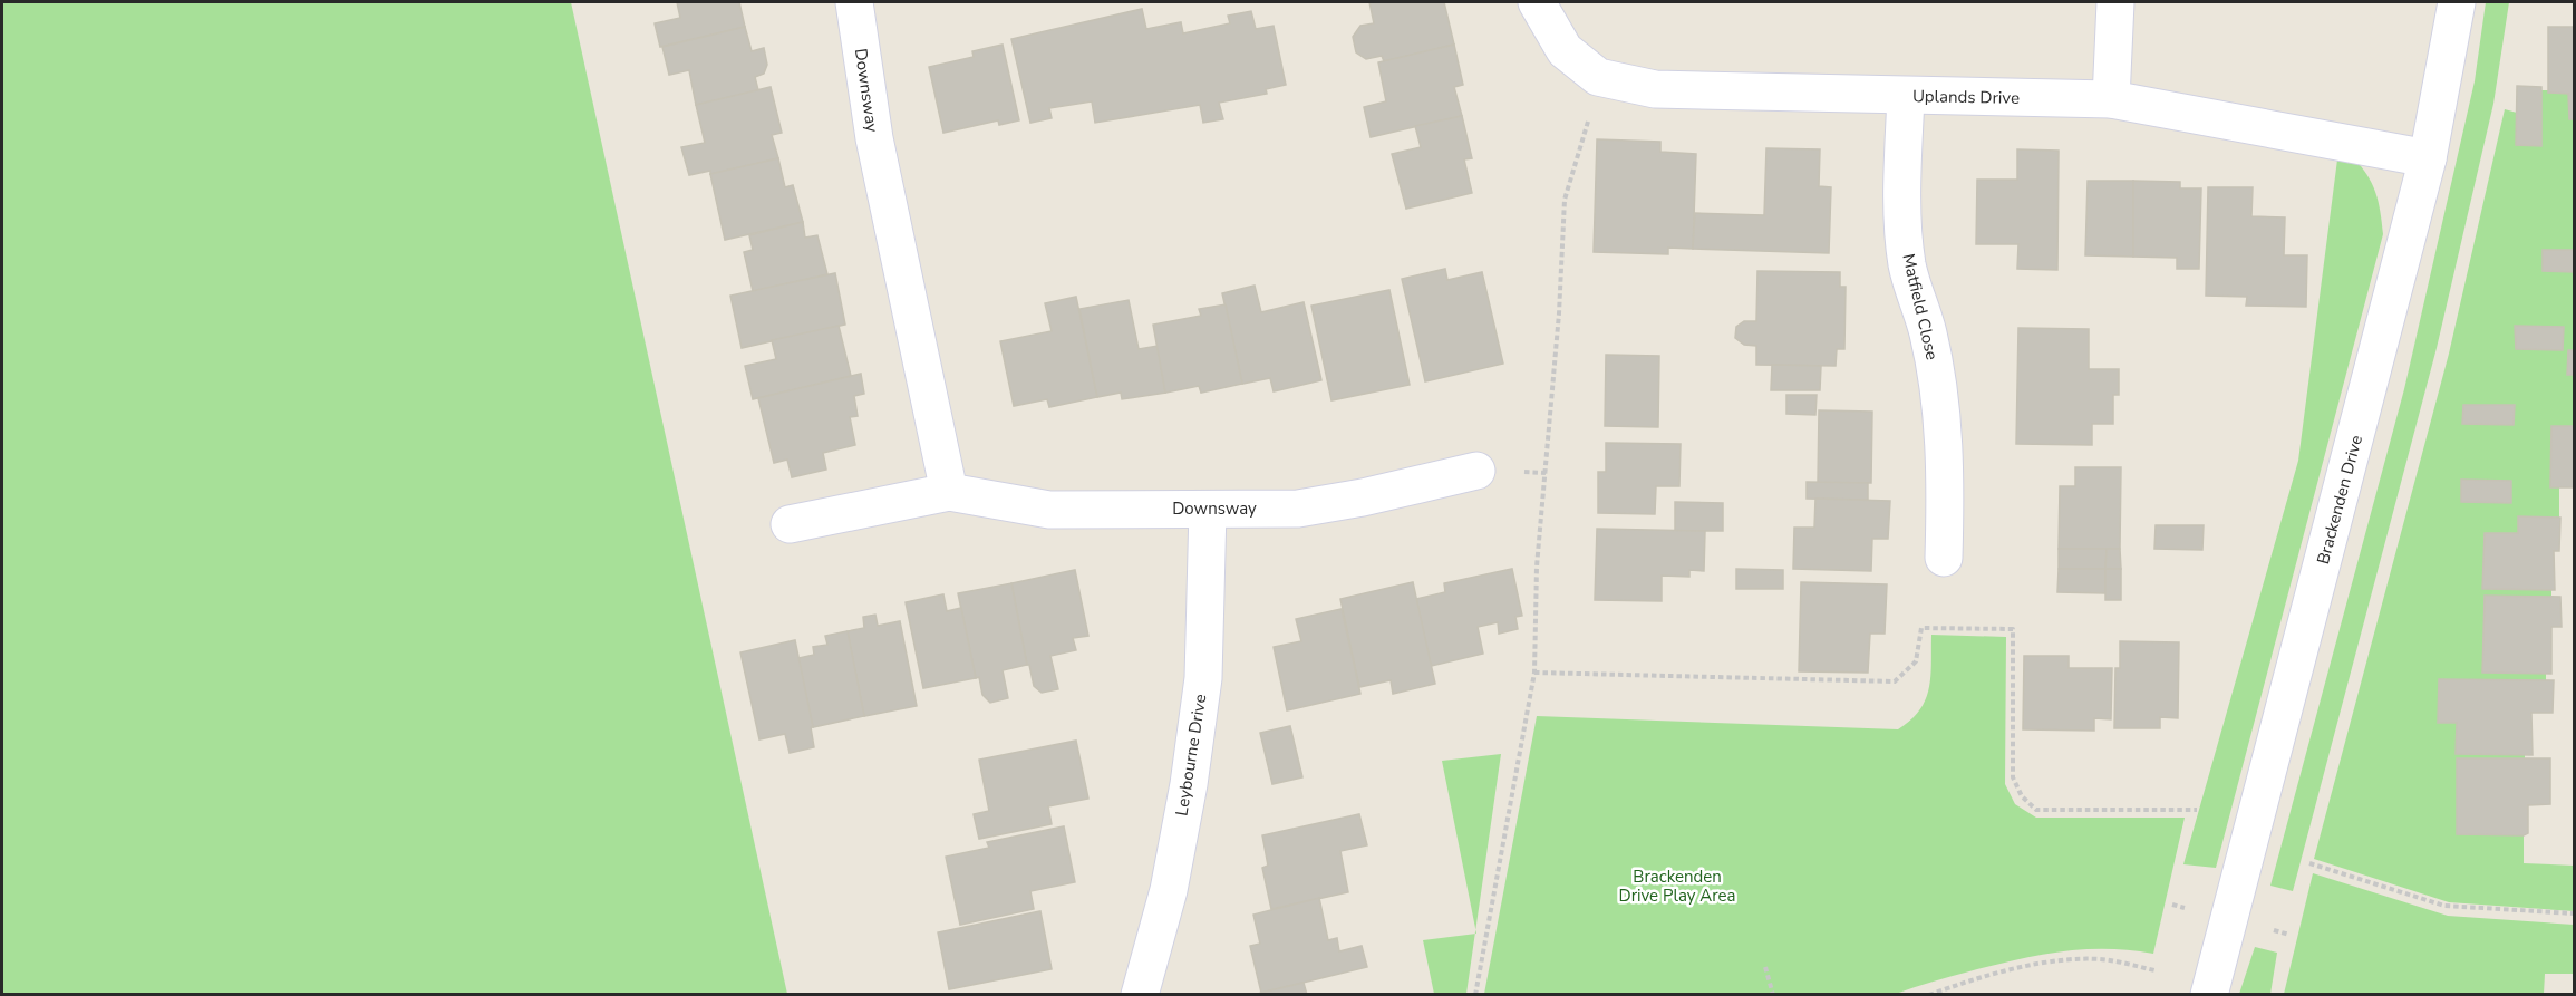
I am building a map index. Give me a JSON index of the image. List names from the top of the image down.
{
  "streets": {
    "street": [
      "Downsway",
      "Uplands Drive",
      "Matfield Close",
      "Brackenden Drive",
      "Leybourne Drive"
    ]
  },
  "crossings": [
    ["Downsway", "Leybourne Drive"],
    ["Uplands Drive", "Matfield Close"],
    ["Uplands Drive", "Brackenden Drive"]
  ],
  "parks": ["Brackenden Drive Play Area"]
}
